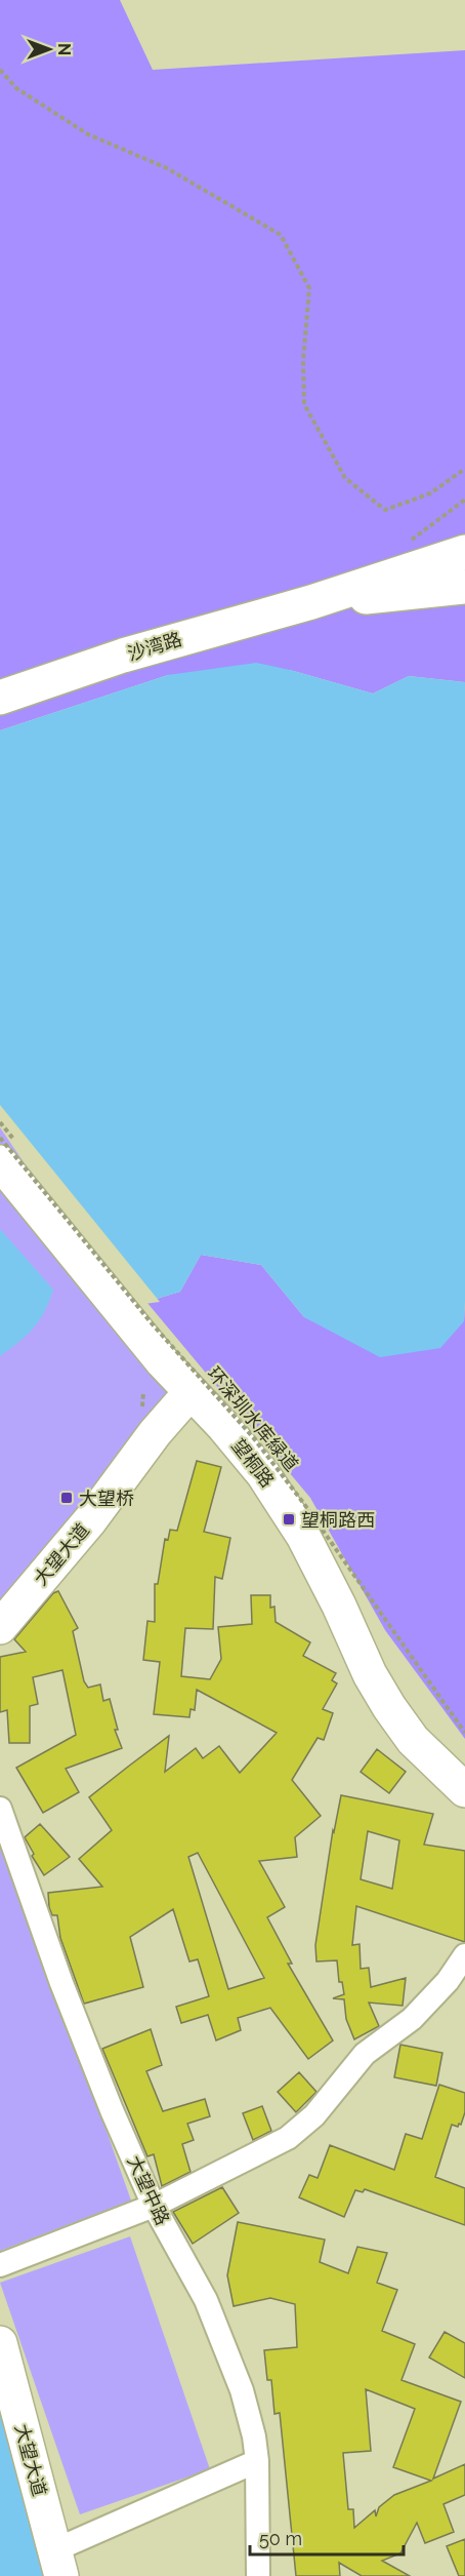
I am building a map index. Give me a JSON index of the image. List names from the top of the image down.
{
  "streets": {
    "main road": ["沙湾路", "望桐路", "大望大道"],
    "street": ["大望中路"],
    "path": ["环深圳水库緑道"]
  },
  "crossings": [
    ["望桐路", "大望大道"]
  ],
  "places": {
    "transit": ["大望桥", "望桐路西"]
  },
  "scale_bar": "50 m",
  "north": "right"
}
